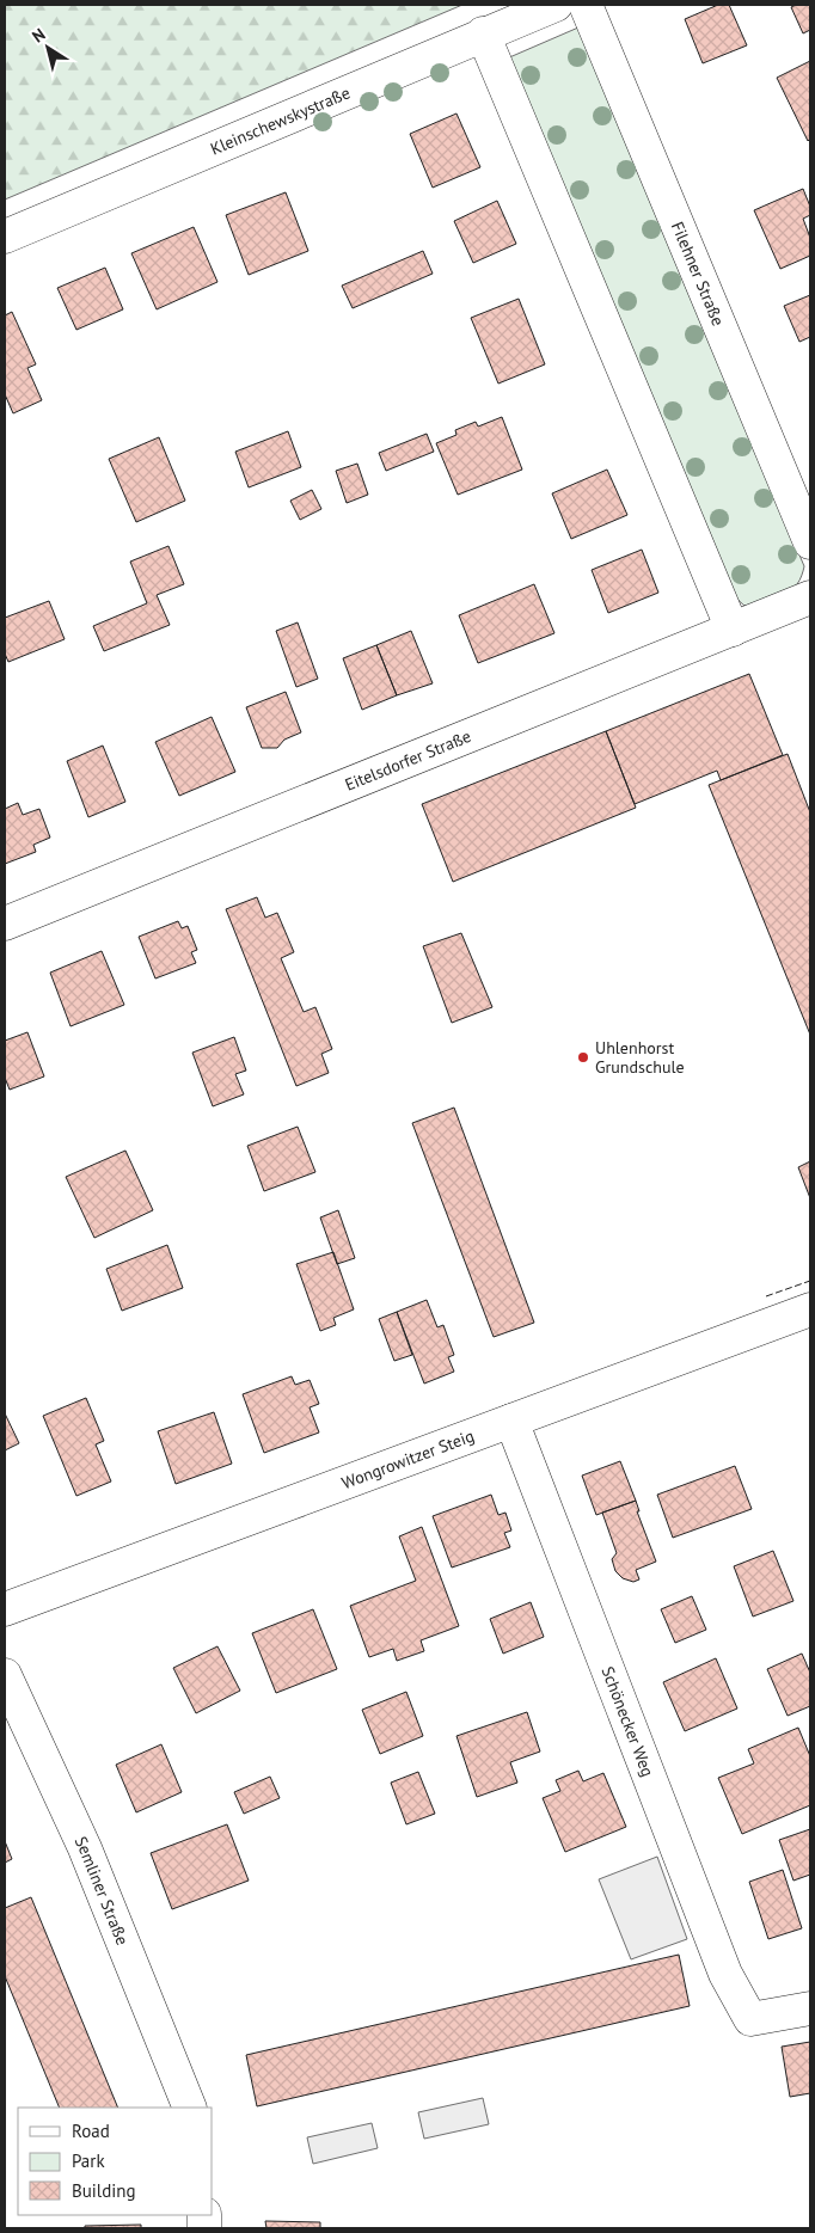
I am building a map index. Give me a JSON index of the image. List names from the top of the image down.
{
  "streets": {
    "street": [
      "Kleinschewskystraße",
      "Filehner Straße",
      "Eitelsdorfer Straße",
      "Wongrowitzer Steig",
      "Schönecker Weg",
      "Semliner Straße"
    ]
  },
  "crossings": [
    ["Wongrowitzer Steig", "Schönecker Weg"]
  ],
  "places": ["Uhlenhorst Grundschule"],
  "legend": ["Road", "Park", "Building"],
  "north": "top left"
}
